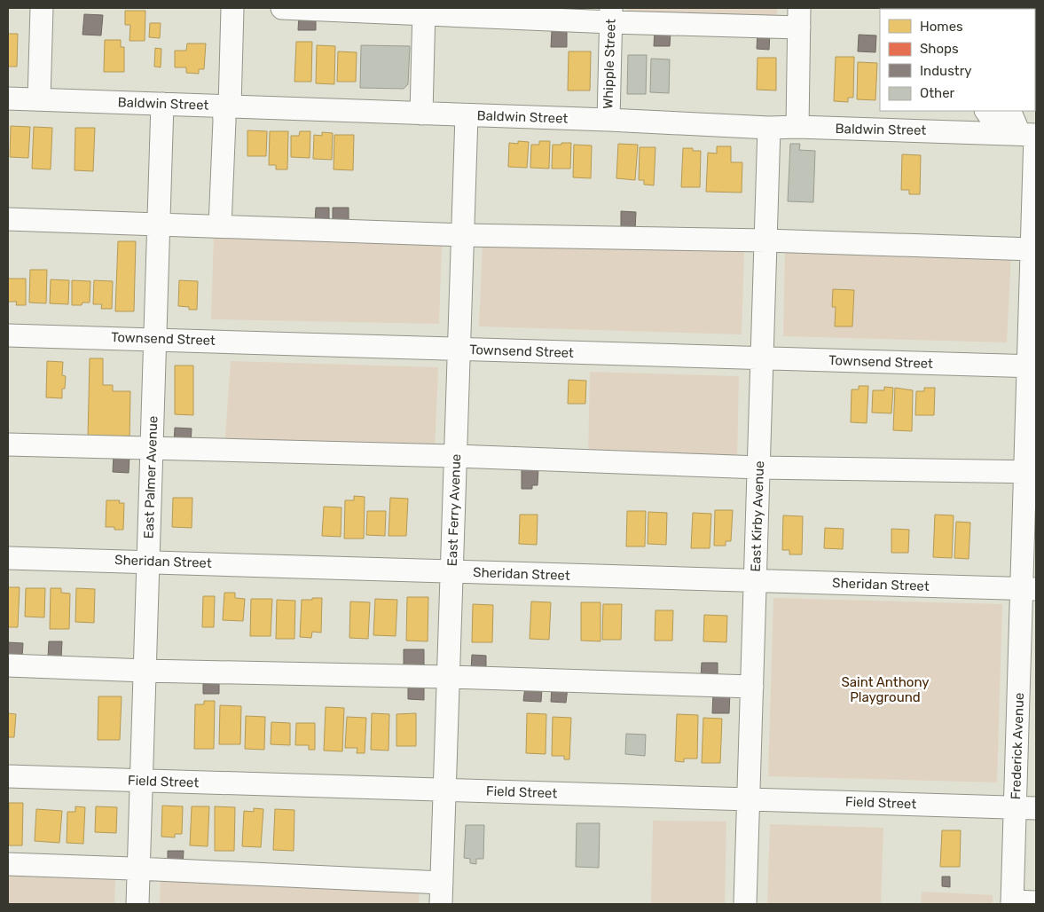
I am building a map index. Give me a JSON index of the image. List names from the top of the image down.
{
  "streets": {
    "street": [
      "Whipple Street",
      "Baldwin Street",
      "Townsend Street",
      "East Palmer Avenue",
      "East Ferry Avenue",
      "East Kirby Avenue",
      "Sheridan Street",
      "Frederick Avenue",
      "Field Street"
    ]
  },
  "crossings": [
    ["Whipple Street", "Baldwin Street"],
    ["Baldwin Street", "East Palmer Avenue"],
    ["Baldwin Street", "East Ferry Avenue"],
    ["Baldwin Street", "East Kirby Avenue"],
    ["Townsend Street", "East Palmer Avenue"],
    ["Townsend Street", "East Ferry Avenue"],
    ["Townsend Street", "East Kirby Avenue"],
    ["Townsend Street", "Frederick Avenue"],
    ["East Palmer Avenue", "Sheridan Street"],
    ["East Palmer Avenue", "Field Street"],
    ["East Ferry Avenue", "Sheridan Street"],
    ["East Ferry Avenue", "Field Street"],
    ["East Kirby Avenue", "Sheridan Street"],
    ["East Kirby Avenue", "Field Street"],
    ["Sheridan Street", "Frederick Avenue"],
    ["Frederick Avenue", "Field Street"]
  ],
  "parks": ["Saint Anthony Playground"],
  "legend": [
    "Homes",
    "Shops",
    "Industry",
    "Other"
  ]
}
